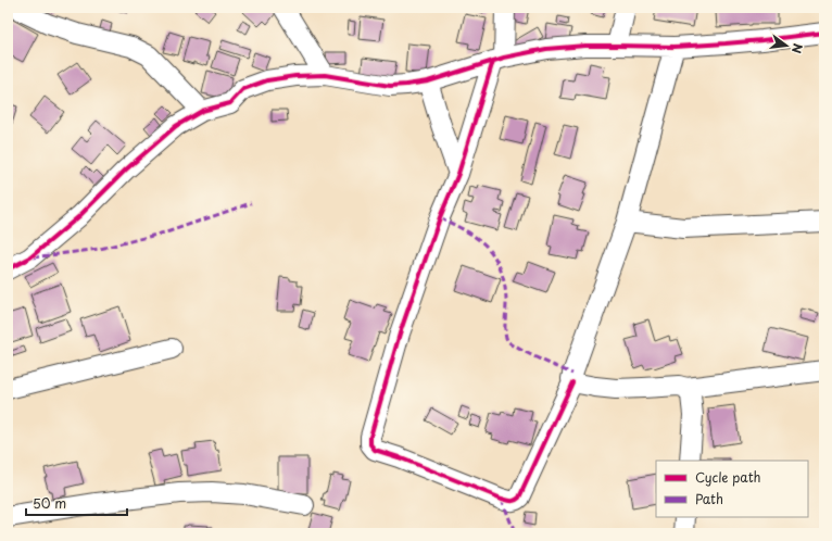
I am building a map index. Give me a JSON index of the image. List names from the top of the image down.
{
  "legend": ["Cycle path", "Path"],
  "scale_bar": "50 m",
  "north": "right"
}
